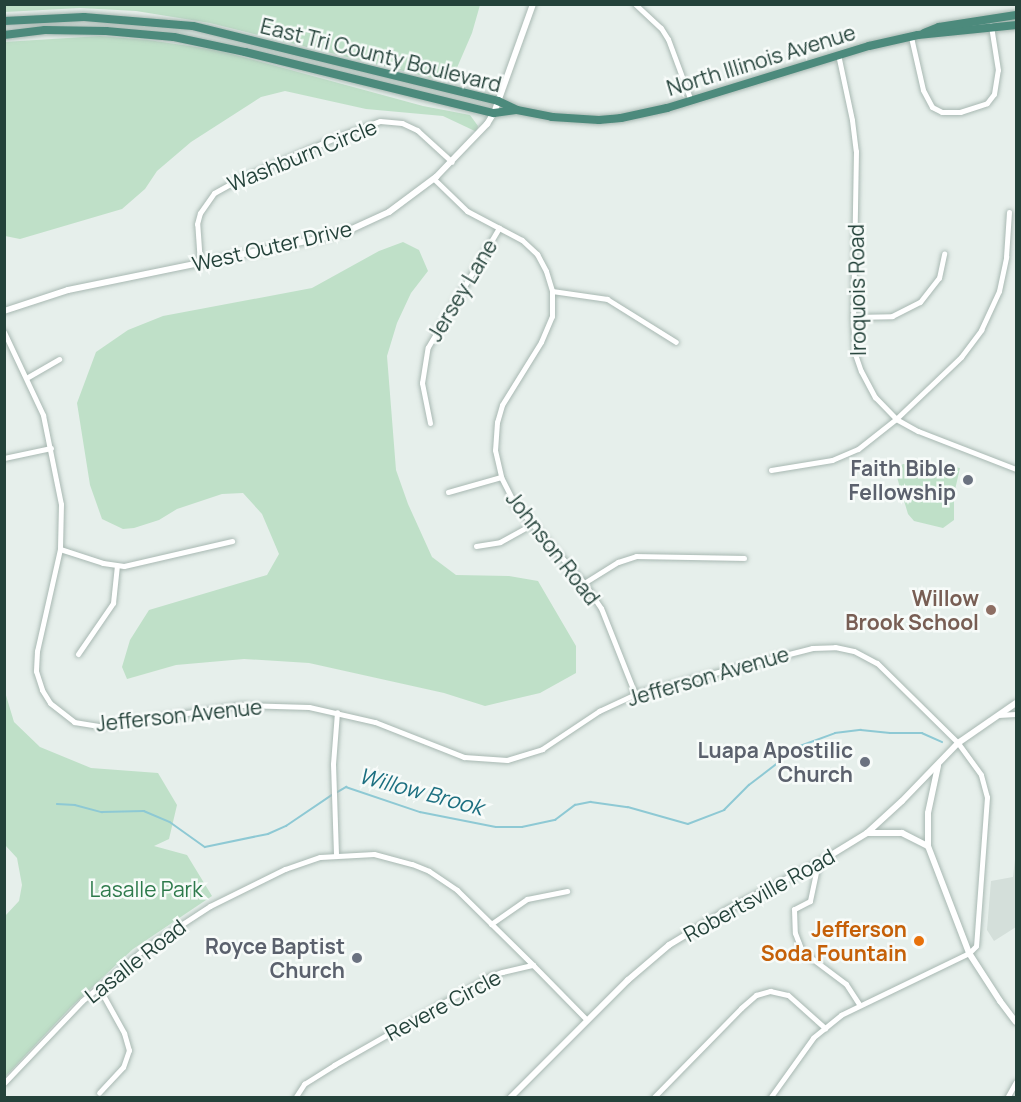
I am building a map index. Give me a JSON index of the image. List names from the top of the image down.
{
  "streets": {
    "highway": ["East Tri County Boulevard", "North Illinois Avenue"],
    "street": [
      "Washburn Circle",
      "West Outer Drive",
      "Jersey Lane",
      "Iroquois Road",
      "Johnson Road",
      "Jefferson Avenue",
      "Robertsville Road",
      "Lasalle Road",
      "Revere Circle"
    ]
  },
  "crossings": [
    ["East Tri County Boulevard", "North Illinois Avenue"],
    ["East Tri County Boulevard", "West Outer Drive"],
    ["North Illinois Avenue", "Iroquois Road"],
    ["Washburn Circle", "West Outer Drive"],
    ["West Outer Drive", "Johnson Road"],
    ["Jersey Lane", "Johnson Road"],
    ["Johnson Road", "Jefferson Avenue"],
    ["Jefferson Avenue", "Robertsville Road"],
    ["Lasalle Road", "Revere Circle"]
  ],
  "water": ["Willow Brook"],
  "parks": ["Lasalle Park"],
  "places": [
    "Faith Bible Fellowship",
    "Willow Brook School",
    "Luapa Apostilic Church",
    "Jefferson Soda Fountain",
    "Royce Baptist Church"
  ]
}
